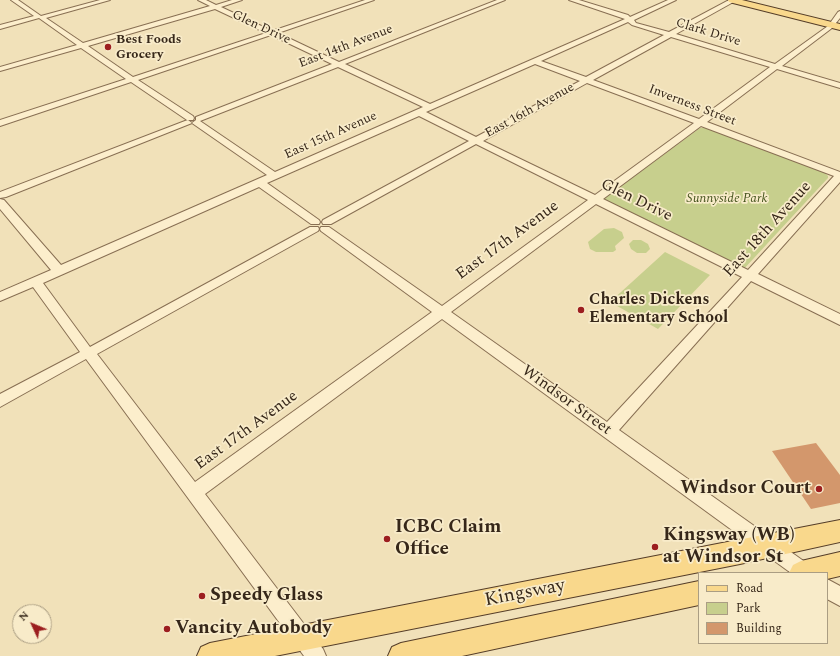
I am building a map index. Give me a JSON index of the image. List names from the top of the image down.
{
  "streets": {
    "main road": ["Kingsway"],
    "street": [
      "Glen Drive",
      "Clark Drive",
      "East 14th Avenue",
      "Inverness Street",
      "East 16th Avenue",
      "East 15th Avenue",
      "East 18th Avenue",
      "East 17th Avenue",
      "Windsor Street"
    ]
  },
  "crossings": [
    ["Glen Drive", "East 14th Avenue"],
    ["Glen Drive", "East 16th Avenue"],
    ["Glen Drive", "East 15th Avenue"],
    ["Glen Drive", "East 18th Avenue"],
    ["Glen Drive", "East 17th Avenue"],
    ["Clark Drive", "East 16th Avenue"],
    ["Clark Drive", "East 15th Avenue"],
    ["Clark Drive", "East 17th Avenue"],
    ["Inverness Street", "East 16th Avenue"],
    ["Inverness Street", "East 15th Avenue"],
    ["Inverness Street", "East 18th Avenue"],
    ["Inverness Street", "East 17th Avenue"],
    ["East 16th Avenue", "Windsor Street"],
    ["East 15th Avenue", "Windsor Street"],
    ["East 18th Avenue", "Windsor Street"],
    ["East 17th Avenue", "Windsor Street"],
    ["Windsor Street", "Kingsway"]
  ],
  "parks": ["Sunnyside Park"],
  "places": [
    "Best Foods Grocery",
    "Charles Dickens Elementary School",
    "Windsor Court",
    "ICBC Claim Office",
    "Kingsway (WB) at Windsor St",
    "Speedy Glass",
    "Vancity Autobody"
  ],
  "legend": ["Road", "Park", "Building"],
  "north": "top left"
}
